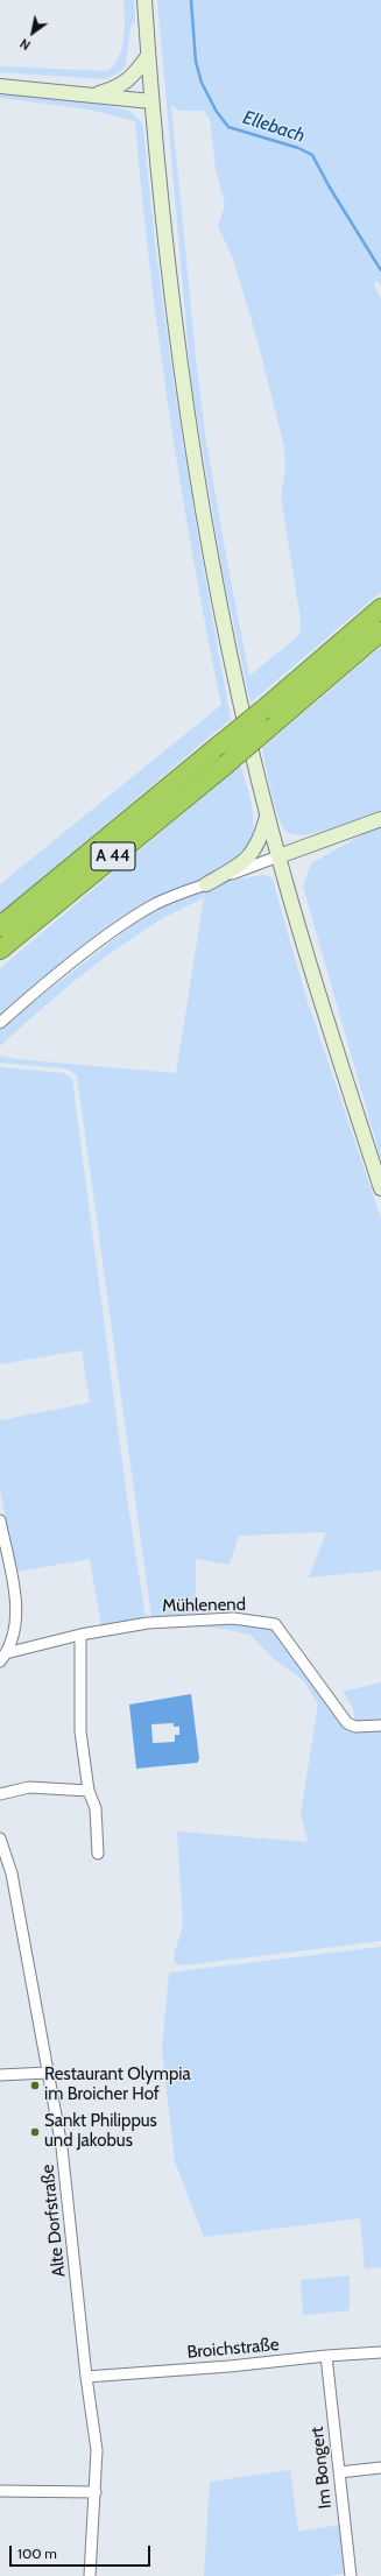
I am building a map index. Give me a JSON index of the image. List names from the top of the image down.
{
  "streets": {
    "highway": ["A 44"],
    "street": [
      "Mühlenend",
      "Alte Dorfstraße",
      "Broichstraße",
      "Im Bongert"
    ]
  },
  "crossings": [
    ["Alte Dorfstraße", "Broichstraße"],
    ["Broichstraße", "Im Bongert"]
  ],
  "water": ["Ellebach"],
  "places": ["Restaurant Olympia im Broicher Hof", "Sankt Philippus und Jakobus"],
  "scale_bar": "100 m",
  "north": "bottom left"
}
